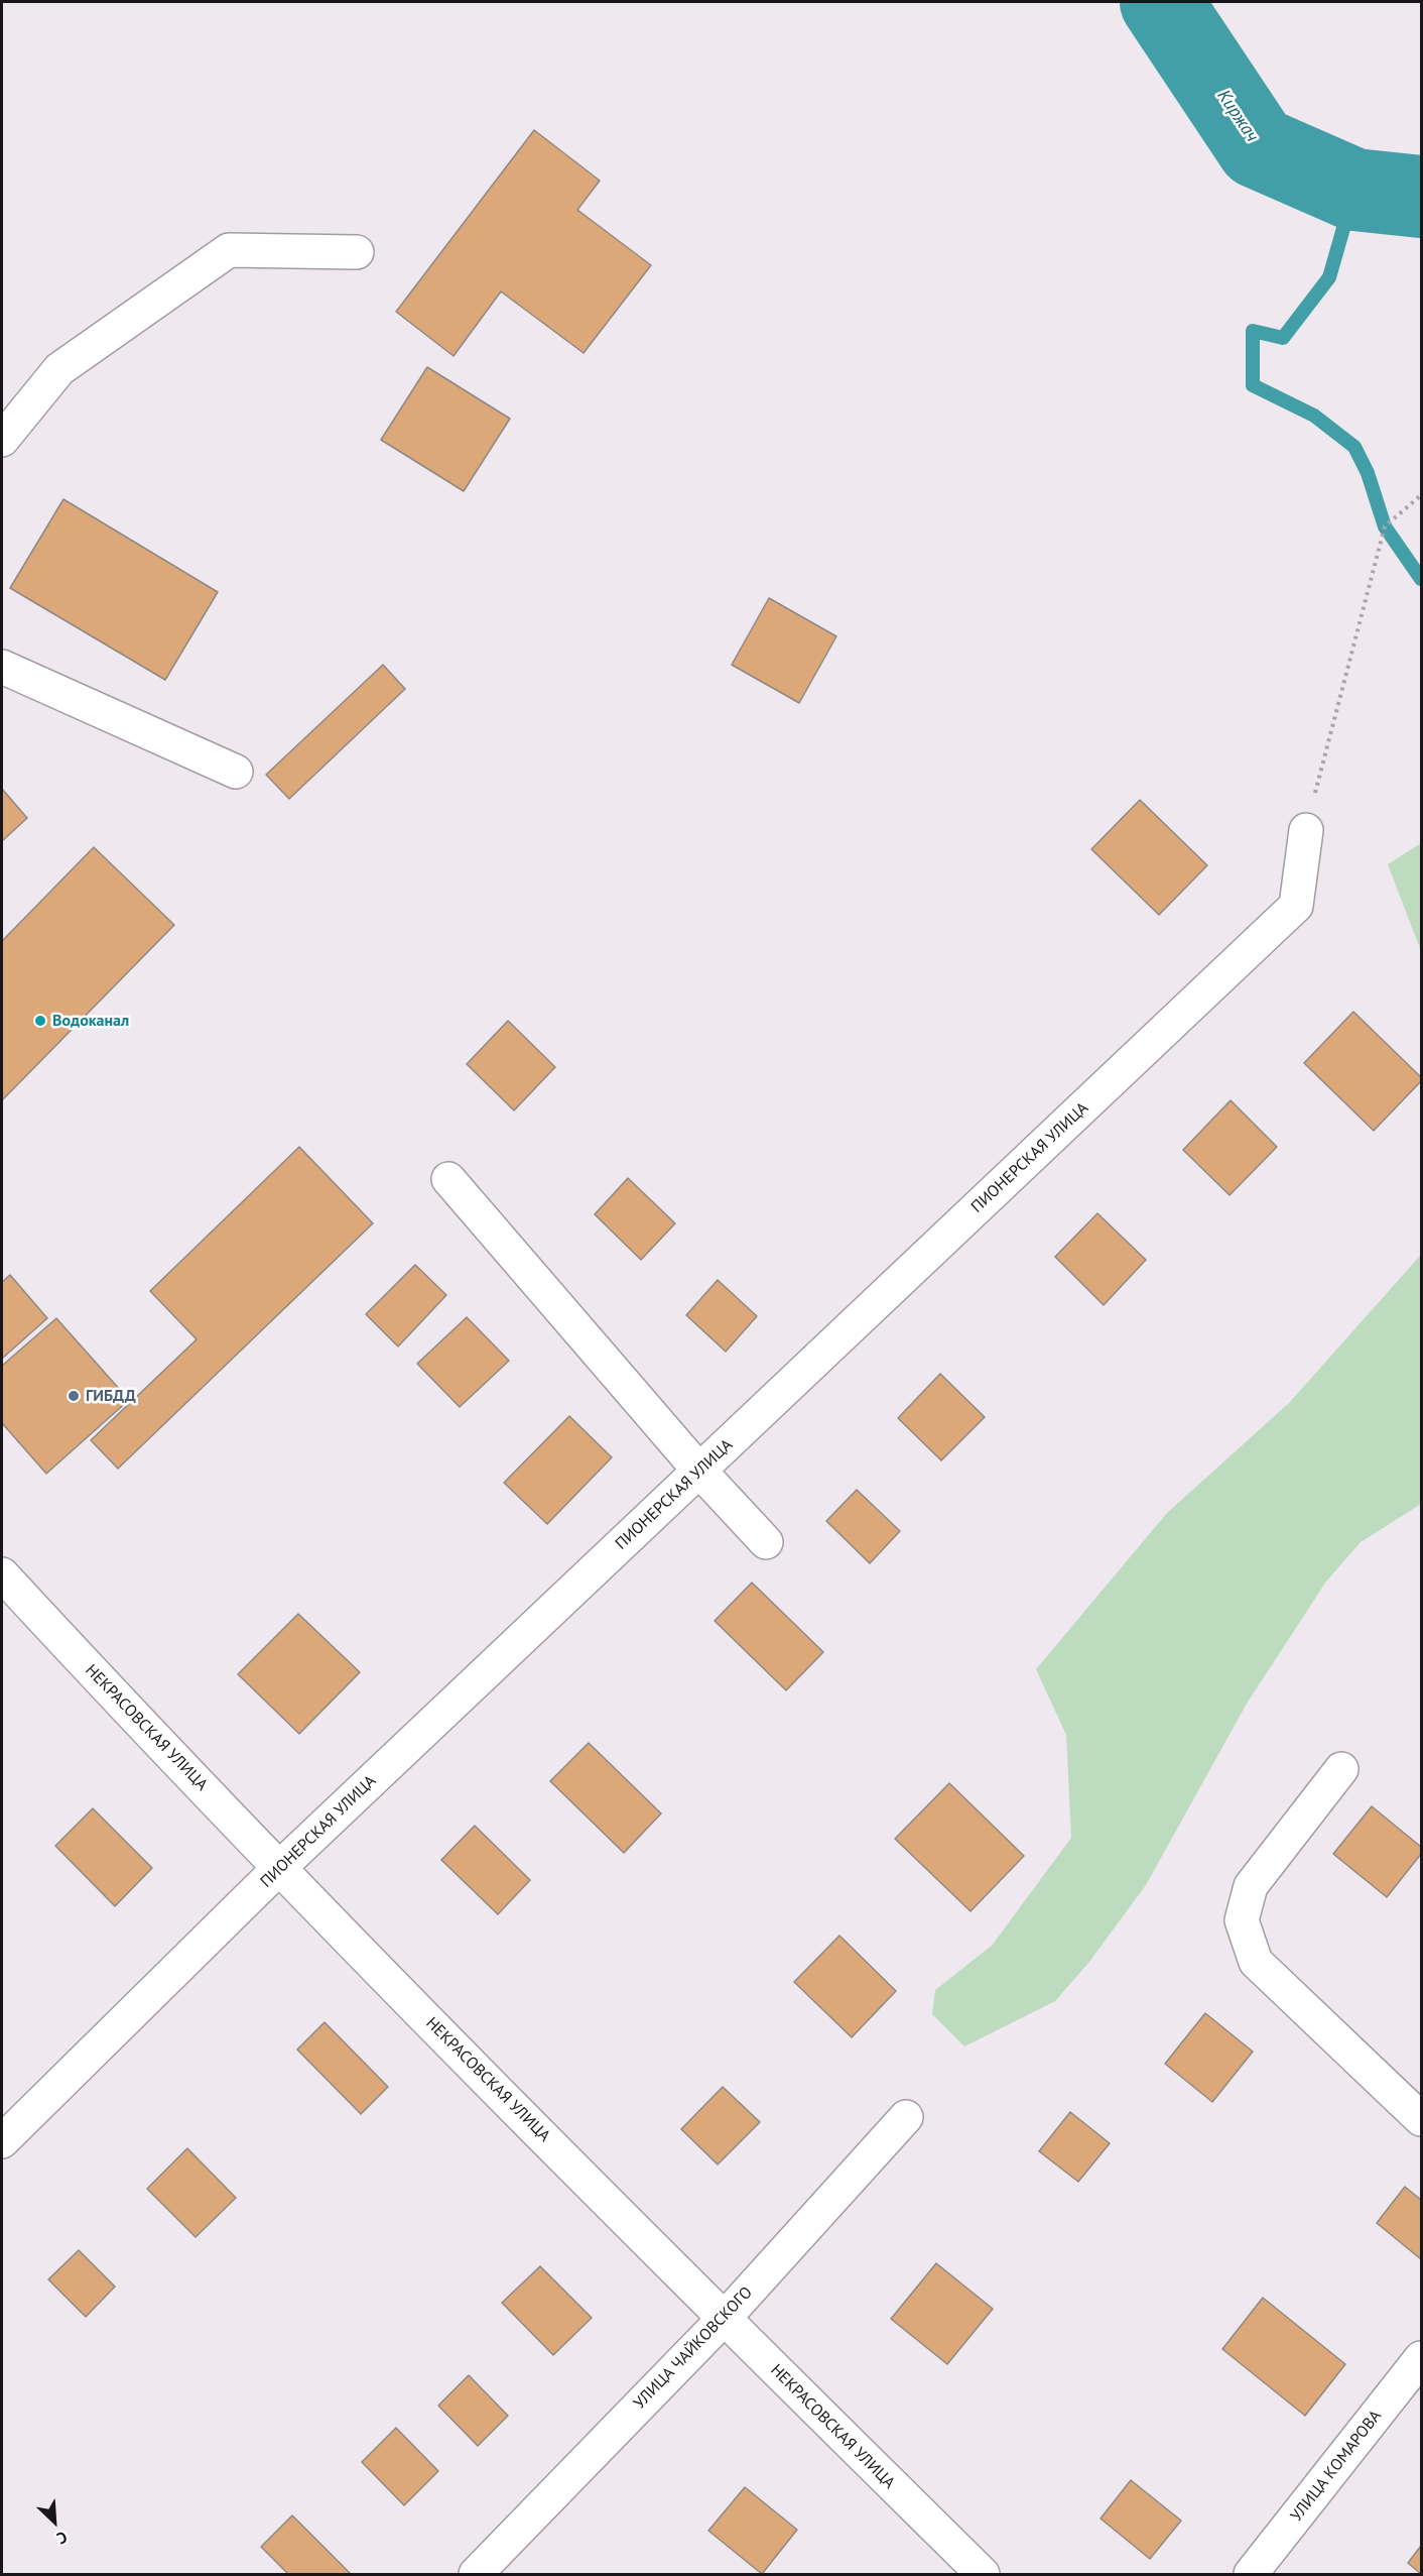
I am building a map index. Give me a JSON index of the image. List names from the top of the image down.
{
  "streets": {
    "street": [
      "ПИОНЕРСКАЯ УЛИЦА",
      "НЕКРАСОВСКАЯ УЛИЦА",
      "УЛИЦА ЧАЙКОВСКОГО",
      "УЛИЦА КОМАРОВА"
    ]
  },
  "crossings": [
    ["ПИОНЕРСКАЯ УЛИЦА", "НЕКРАСОВСКАЯ УЛИЦА"],
    ["НЕКРАСОВСКАЯ УЛИЦА", "УЛИЦА ЧАЙКОВСКОГО"]
  ],
  "water": ["Киржач"],
  "places": ["Водоканал", "ГИБДД"],
  "north": "bottom right"
}
